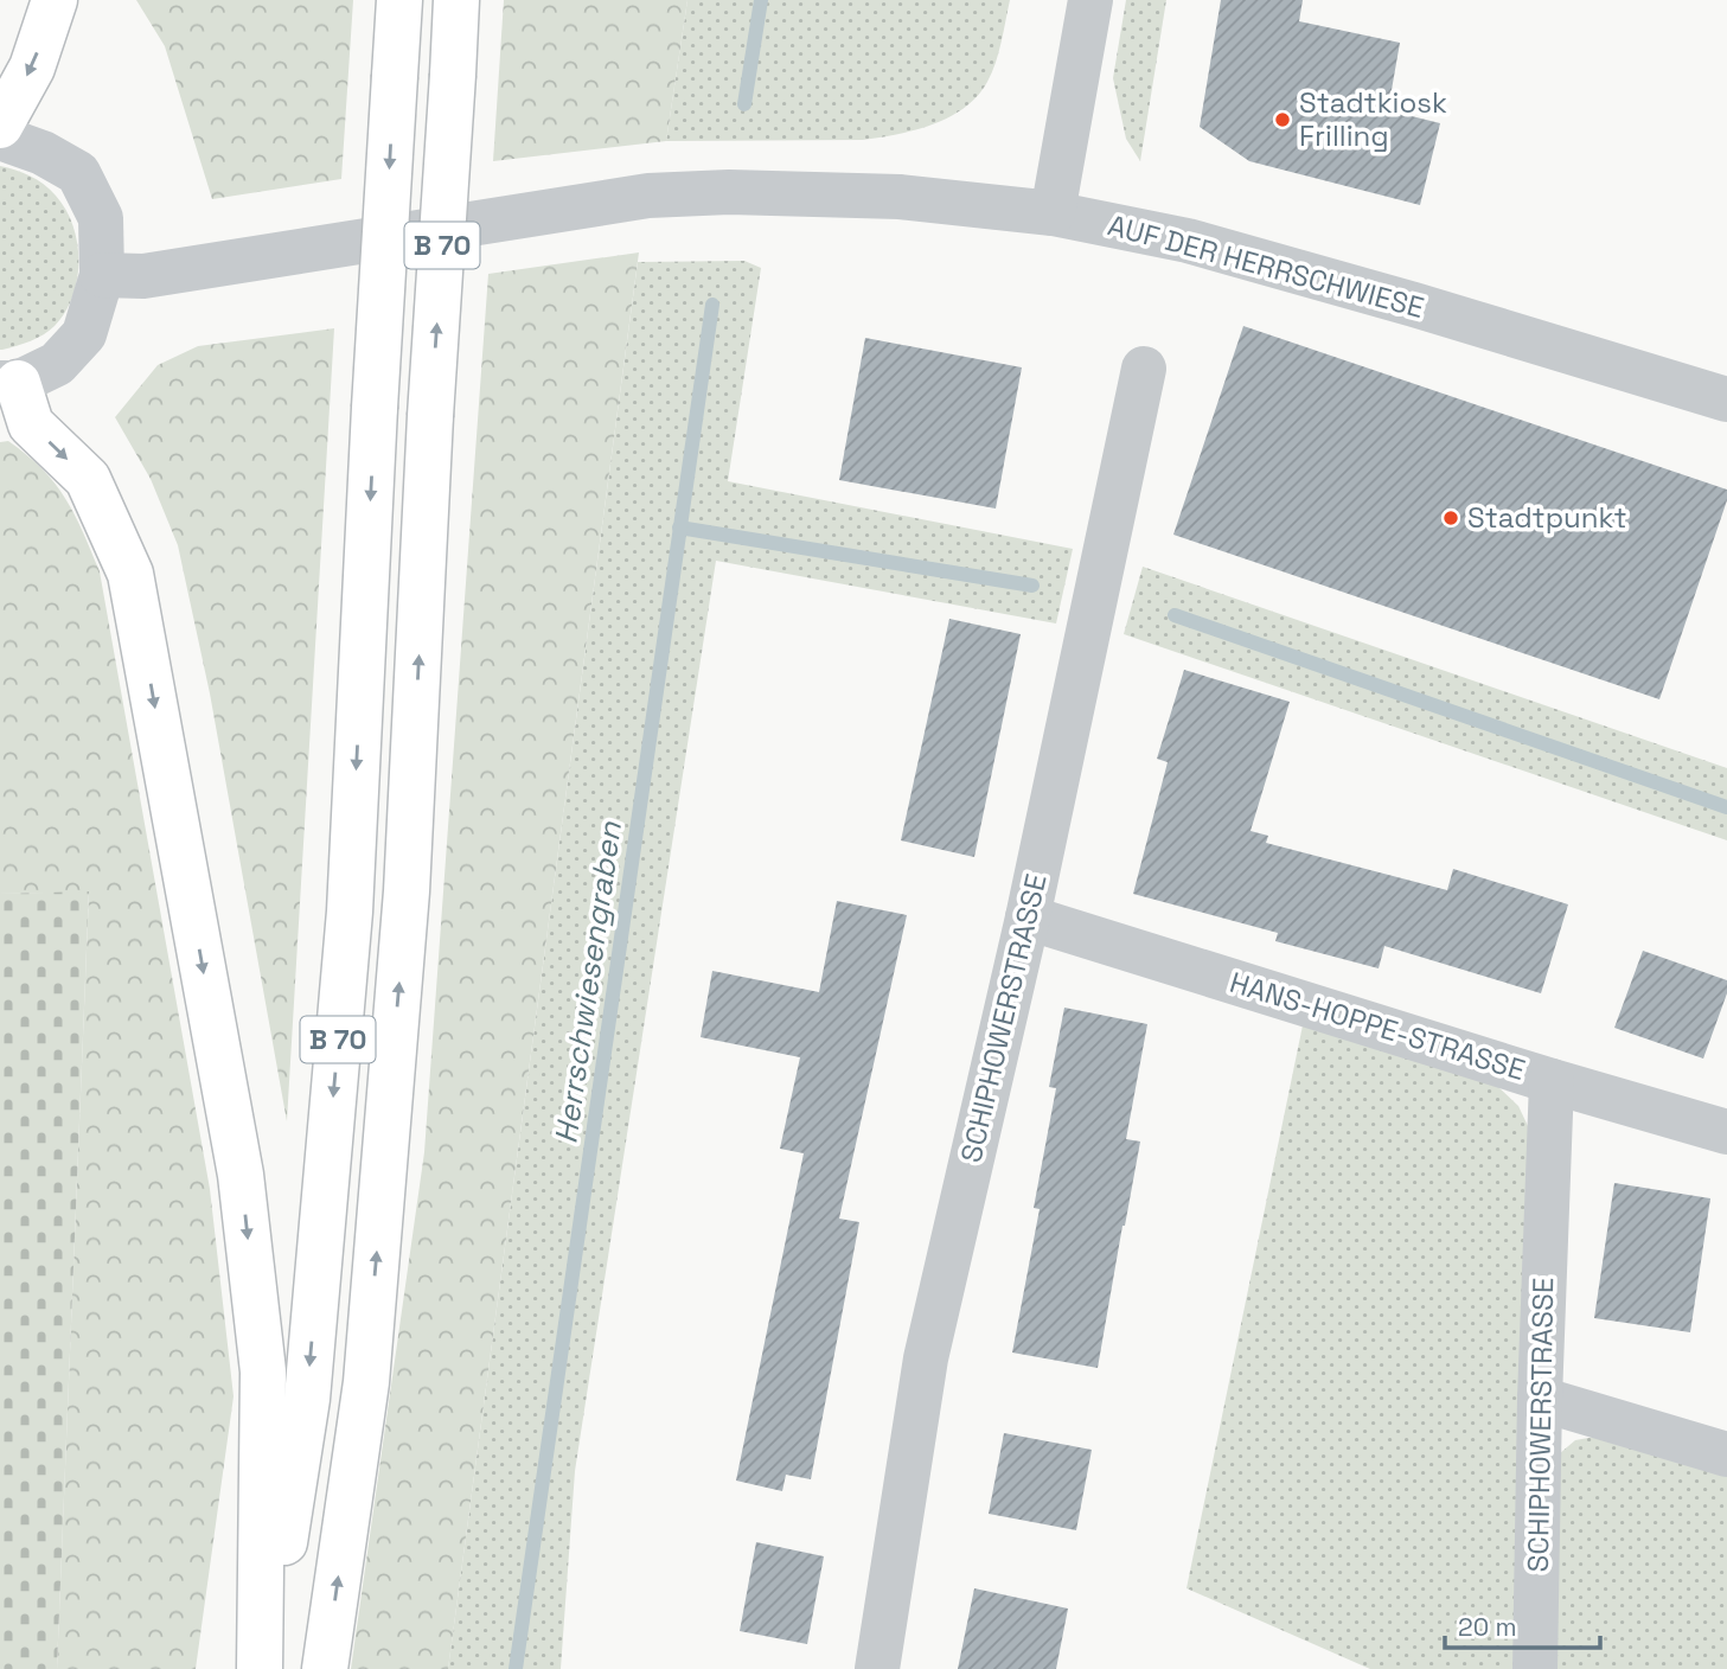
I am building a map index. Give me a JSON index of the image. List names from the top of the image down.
{
  "streets": {
    "highway": ["B 70"],
    "street": ["AUF DER HERRSCHWIESE", "SCHIPHOWERSTRASSE", "HANS-HOPPE-STRASSE"]
  },
  "crossings": [
    ["SCHIPHOWERSTRASSE", "HANS-HOPPE-STRASSE"]
  ],
  "water": ["Herrschwiesengraben"],
  "places": ["Stadtkiosk Frilling", "Stadtpunkt"],
  "scale_bar": "20 m"
}
